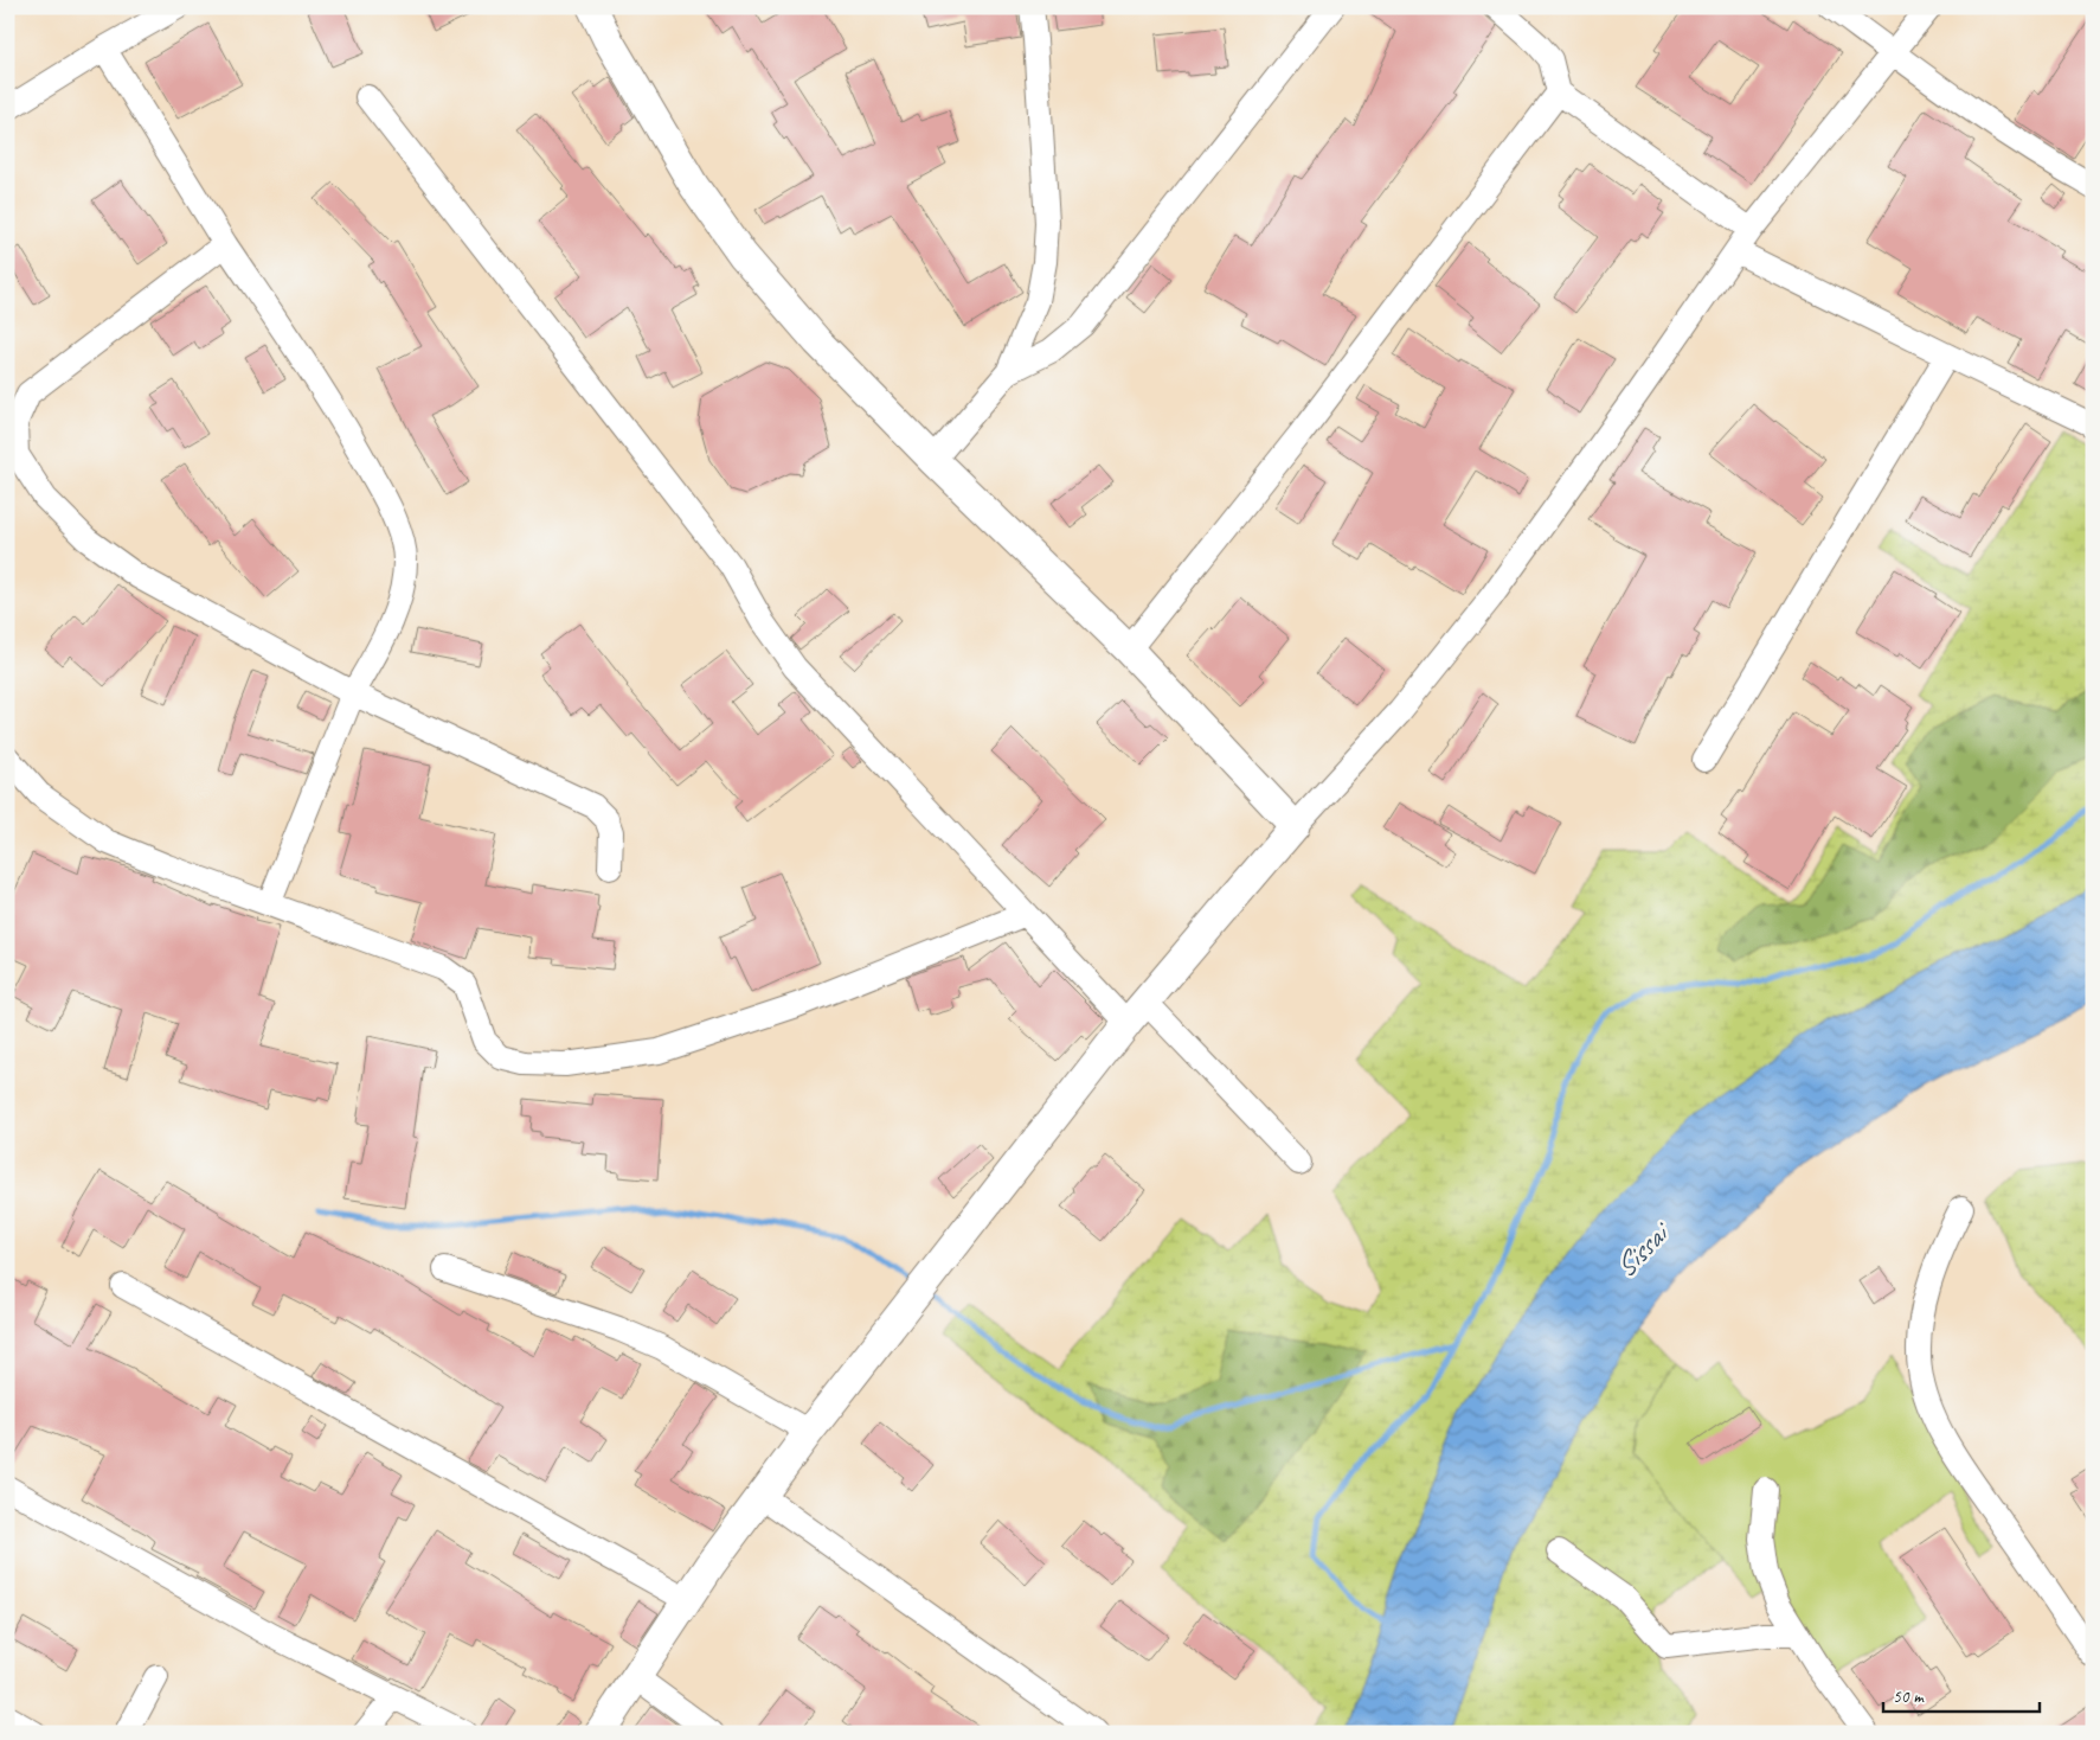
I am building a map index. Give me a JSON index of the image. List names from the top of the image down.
{
  "water": ["Sissai"],
  "scale_bar": "50 m"
}
